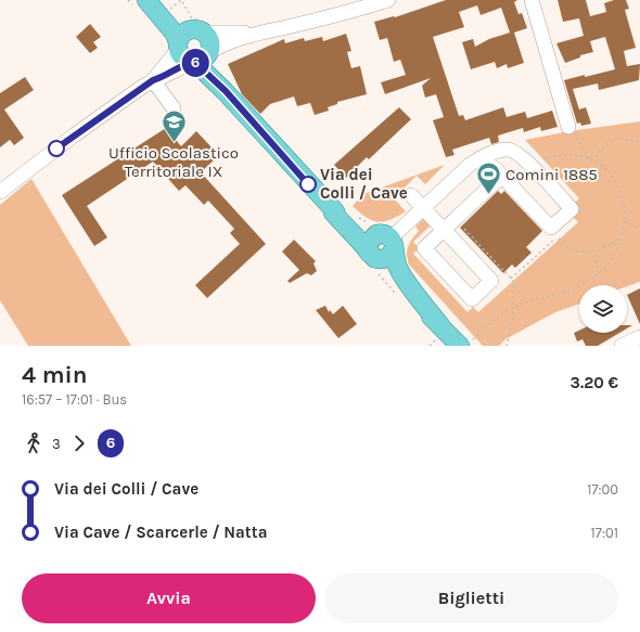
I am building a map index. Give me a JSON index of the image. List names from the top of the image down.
{
  "places": {
    "school or university": ["Ufficio Scolastico Territoriale IX"],
    "other": ["Via dei Colli / Cave"],
    "sports": ["Comini 1885"]
  },
  "lines": ["bus line 6"],
  "page": {
    "on_map": "6",
    "heading": ["4 min", "16:57 – 17:01 · Bus", "3.20 €"],
    "legs": ["3", "6"],
    "list": [
      {
        "name": "Via dei Colli / Cave",
        "value": "17:00"
      },
      {
        "name": "Via Cave / Scarcerle / Natta",
        "value": "17:01"
      }
    ],
    "buttons": ["Avvia", "Biglietti"]
  }
}
